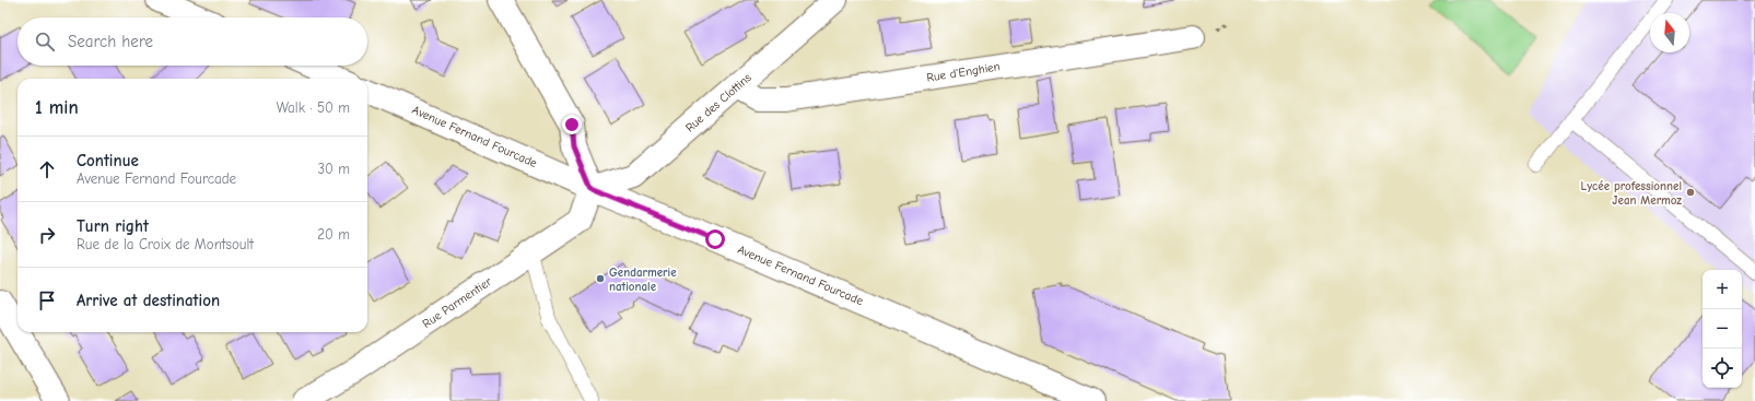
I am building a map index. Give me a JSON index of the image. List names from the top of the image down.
{
  "streets": {
    "street": [
      "Rue d'Enghien",
      "Rue des Clottins",
      "Avenue Fernand Fourcade",
      "Rue Parmentier"
    ]
  },
  "crossings": [
    ["Rue d'Enghien", "Rue des Clottins"],
    ["Rue des Clottins", "Avenue Fernand Fourcade"],
    ["Rue des Clottins", "Rue Parmentier"],
    ["Avenue Fernand Fourcade", "Rue Parmentier"]
  ],
  "places": ["Lycée professionnel Jean Mermoz", "Gendarmerie nationale"],
  "north": "top",
  "page": {
    "search": "Search here",
    "heading": ["1 min", "Walk · 50 m"],
    "list": [
      ["Continue", "Avenue Fernand Fourcade", "30 m"],
      ["Turn right", "Rue de la Croix de Montsoult", "20 m"],
      "Arrive at destination"
    ],
    "map_buttons": ["+", "−"]
  }
}
